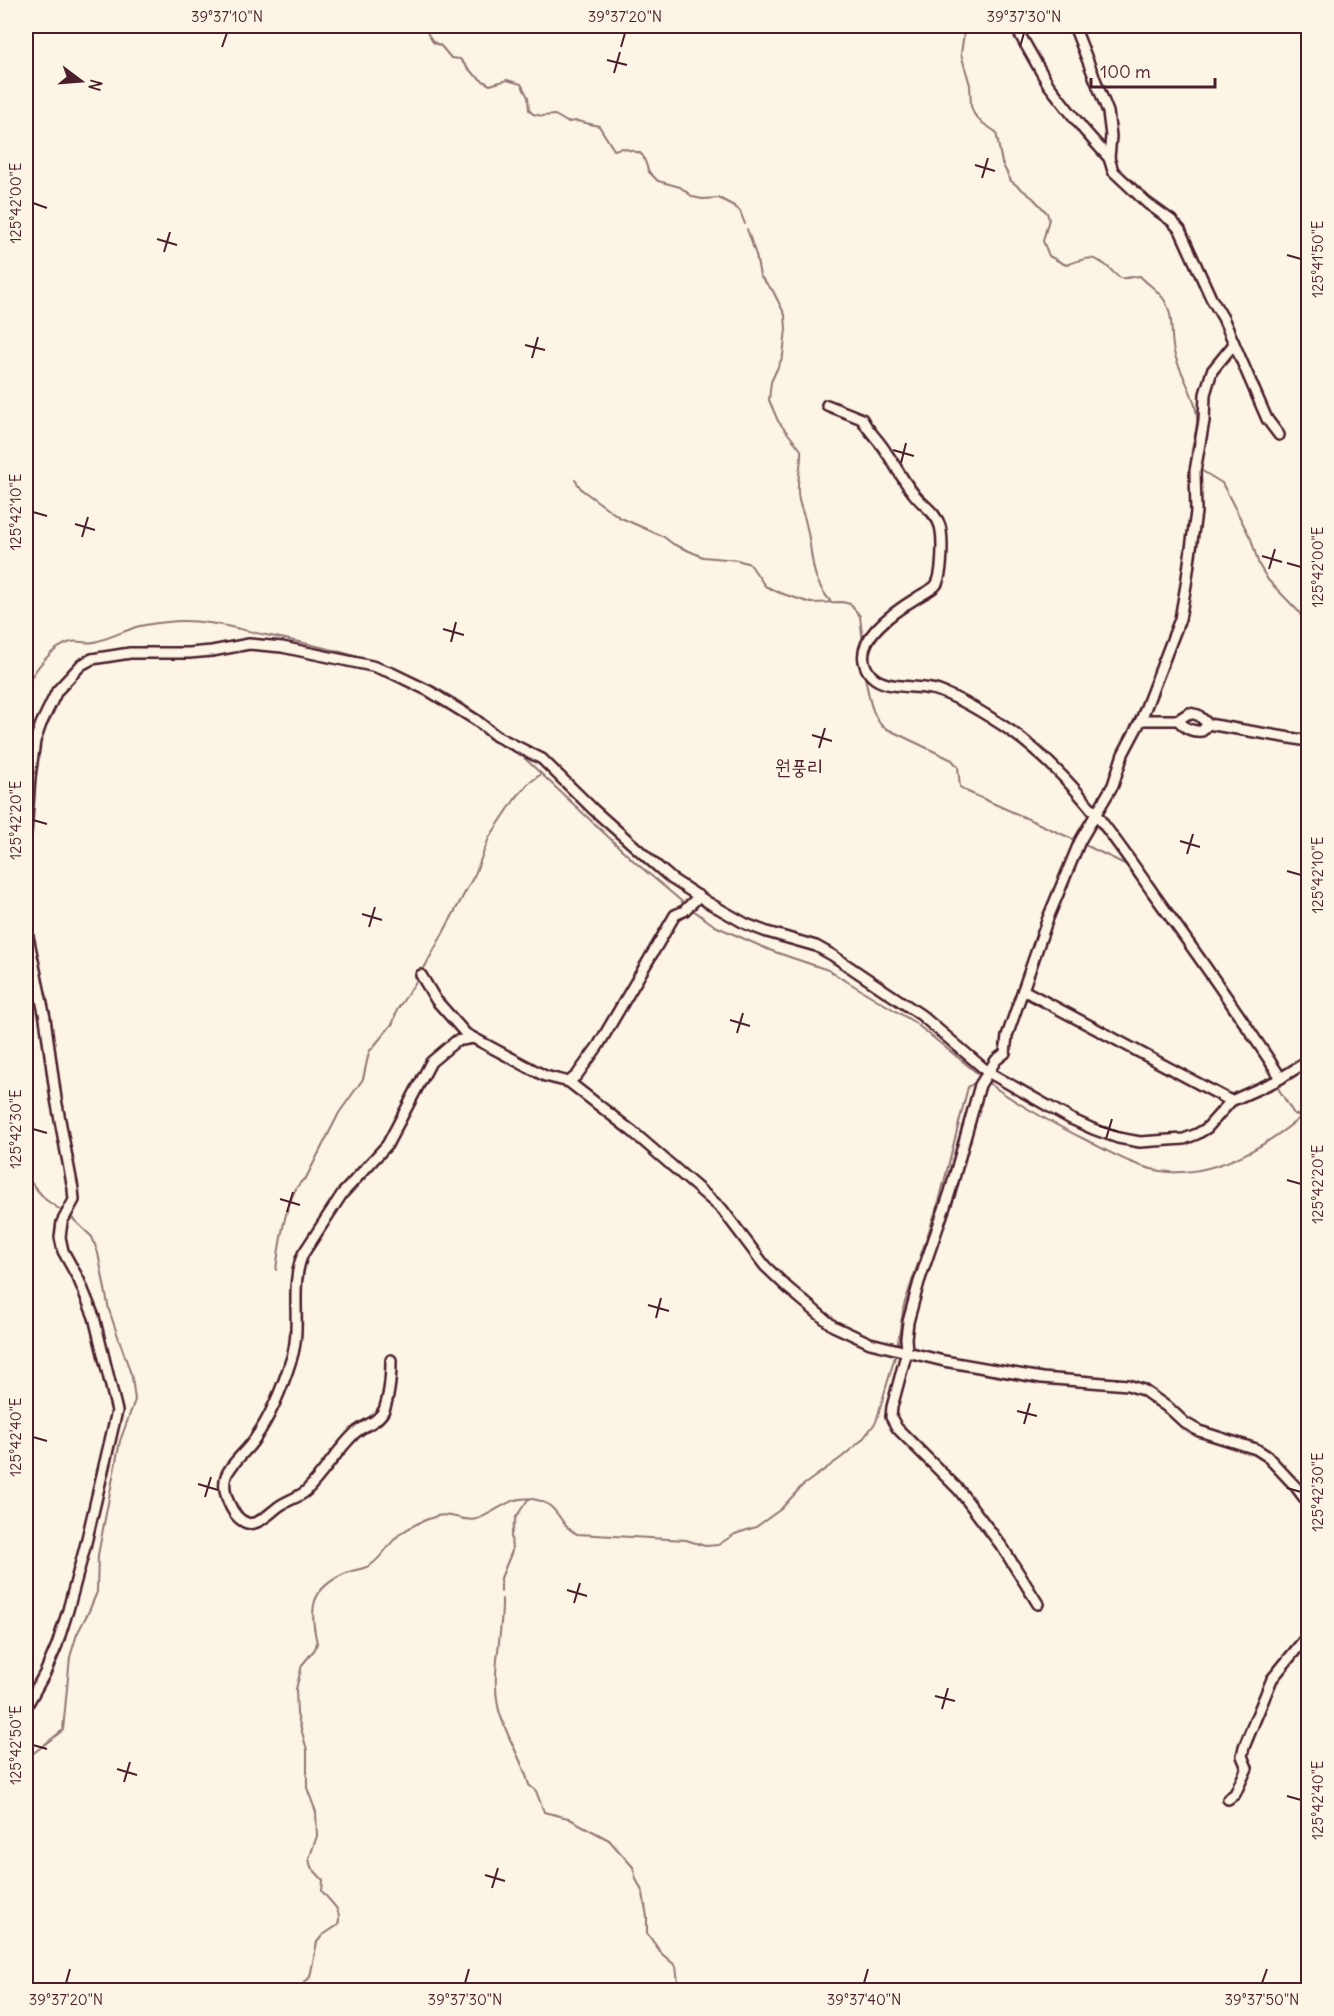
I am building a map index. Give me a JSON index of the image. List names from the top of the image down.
{
  "districts": ["원풍리"],
  "scale_bar": "100 m",
  "north": "right",
  "coordinates": [
    "39°37'10\"N",
    "39°37'20\"N",
    "39°37'30\"N",
    "125°42'00\"E",
    "125°41'50\"E",
    "125°42'10\"E",
    "125°42'20\"E",
    "125°42'30\"E",
    "125°42'40\"E",
    "125°42'50\"E",
    "39°37'40\"N",
    "39°37'50\"N"
  ]
}
